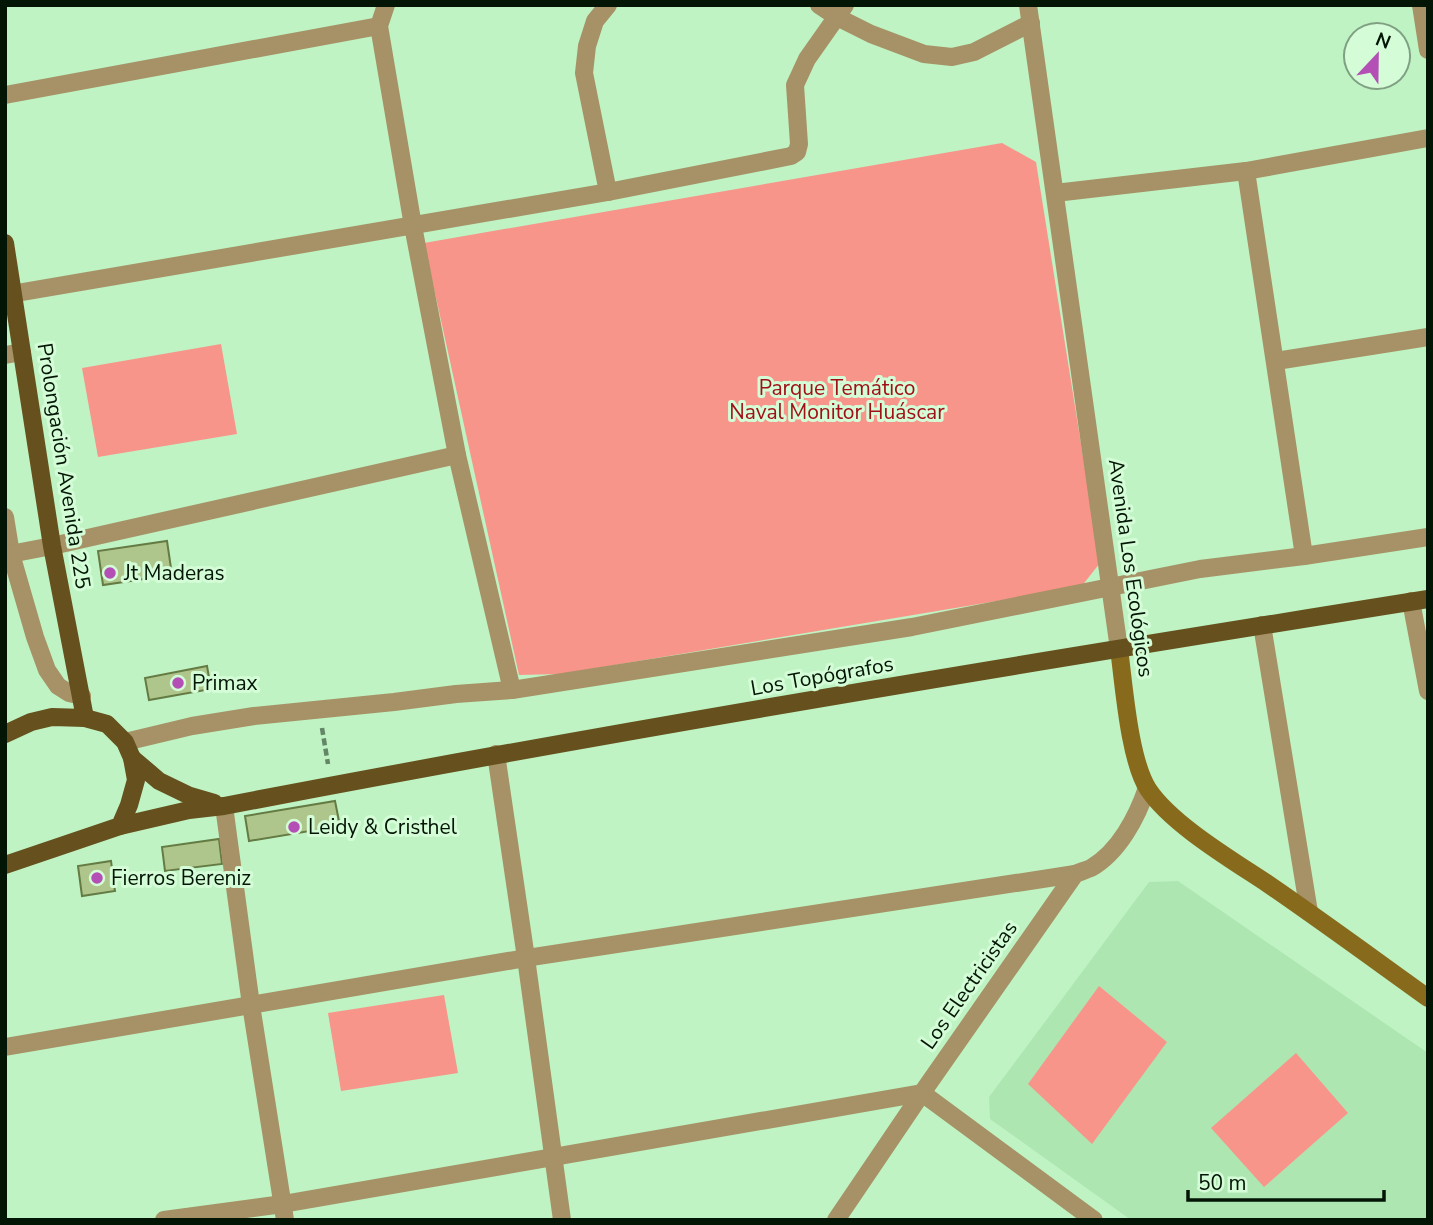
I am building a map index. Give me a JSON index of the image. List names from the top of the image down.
{
  "streets": {
    "main road": ["Prolongación Avenida 225", "Avenida Los Ecológicos", "Los Topógrafos"],
    "street": ["Los Electricistas"]
  },
  "crossings": [
    ["Prolongación Avenida 225", "Los Topógrafos"],
    ["Avenida Los Ecológicos", "Los Topógrafos"],
    ["Avenida Los Ecológicos", "Los Electricistas"]
  ],
  "parks": ["Parque Temático Naval Monitor Huáscar"],
  "places": [
    "Jt Maderas",
    "Primax",
    "Leidy & Cristhel",
    "Fierros Bereniz"
  ],
  "scale_bar": "50 m",
  "north": "top"
}
